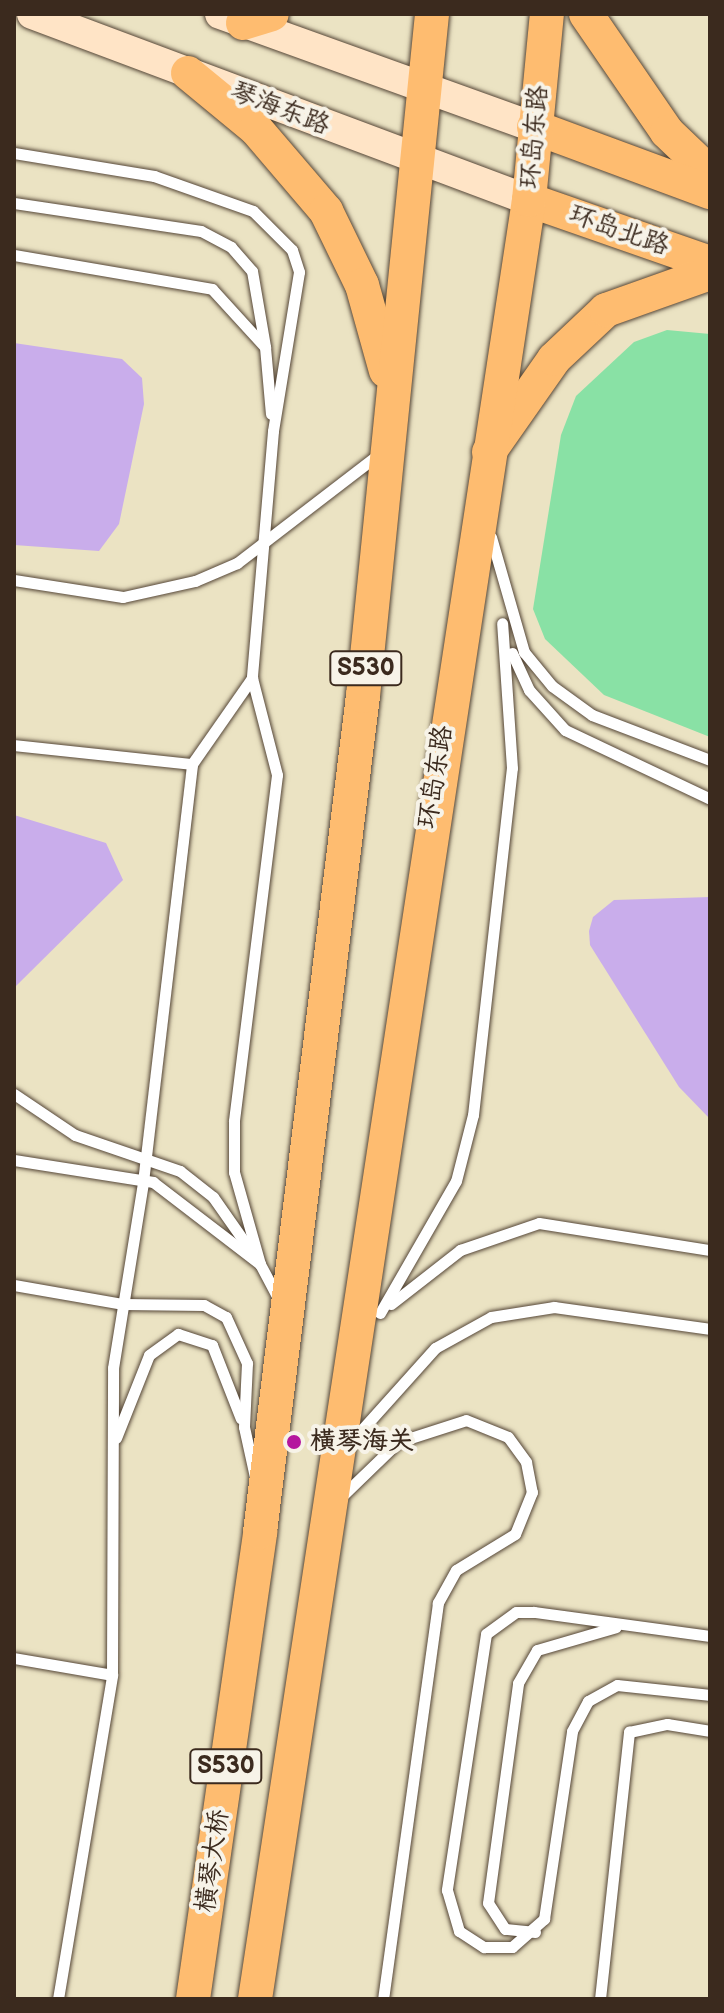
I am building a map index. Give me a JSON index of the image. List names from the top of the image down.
{
  "streets": {
    "main road": [
      "琴海东路",
      "环岛东路",
      "环岛北路",
      "S530",
      "横琴大桥"
    ]
  },
  "crossings": [
    ["琴海东路", "环岛东路"],
    ["琴海东路", "环岛北路"],
    ["琴海东路", "S530"],
    ["环岛东路", "环岛北路"],
    ["环岛东路", "S530"],
    ["S530", "横琴大桥"]
  ],
  "places": ["横琴海关"]
}
